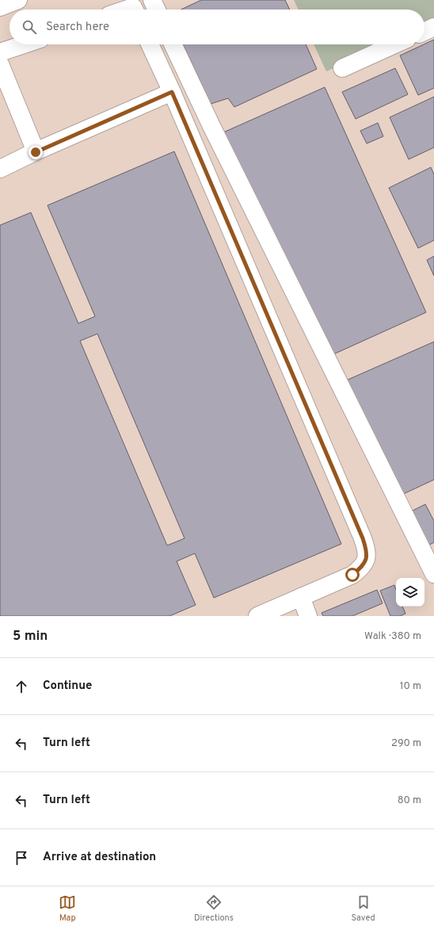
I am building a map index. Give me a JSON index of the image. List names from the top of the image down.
{
  "page": {
    "search": "Search here",
    "heading": ["5 min", "Walk · 380 m"],
    "list": [
      ["Continue", "10 m"],
      ["Turn left", "290 m"],
      ["Turn left", "80 m"],
      "Arrive at destination"
    ],
    "nav": ["Map", "Directions", "Saved"]
  }
}
